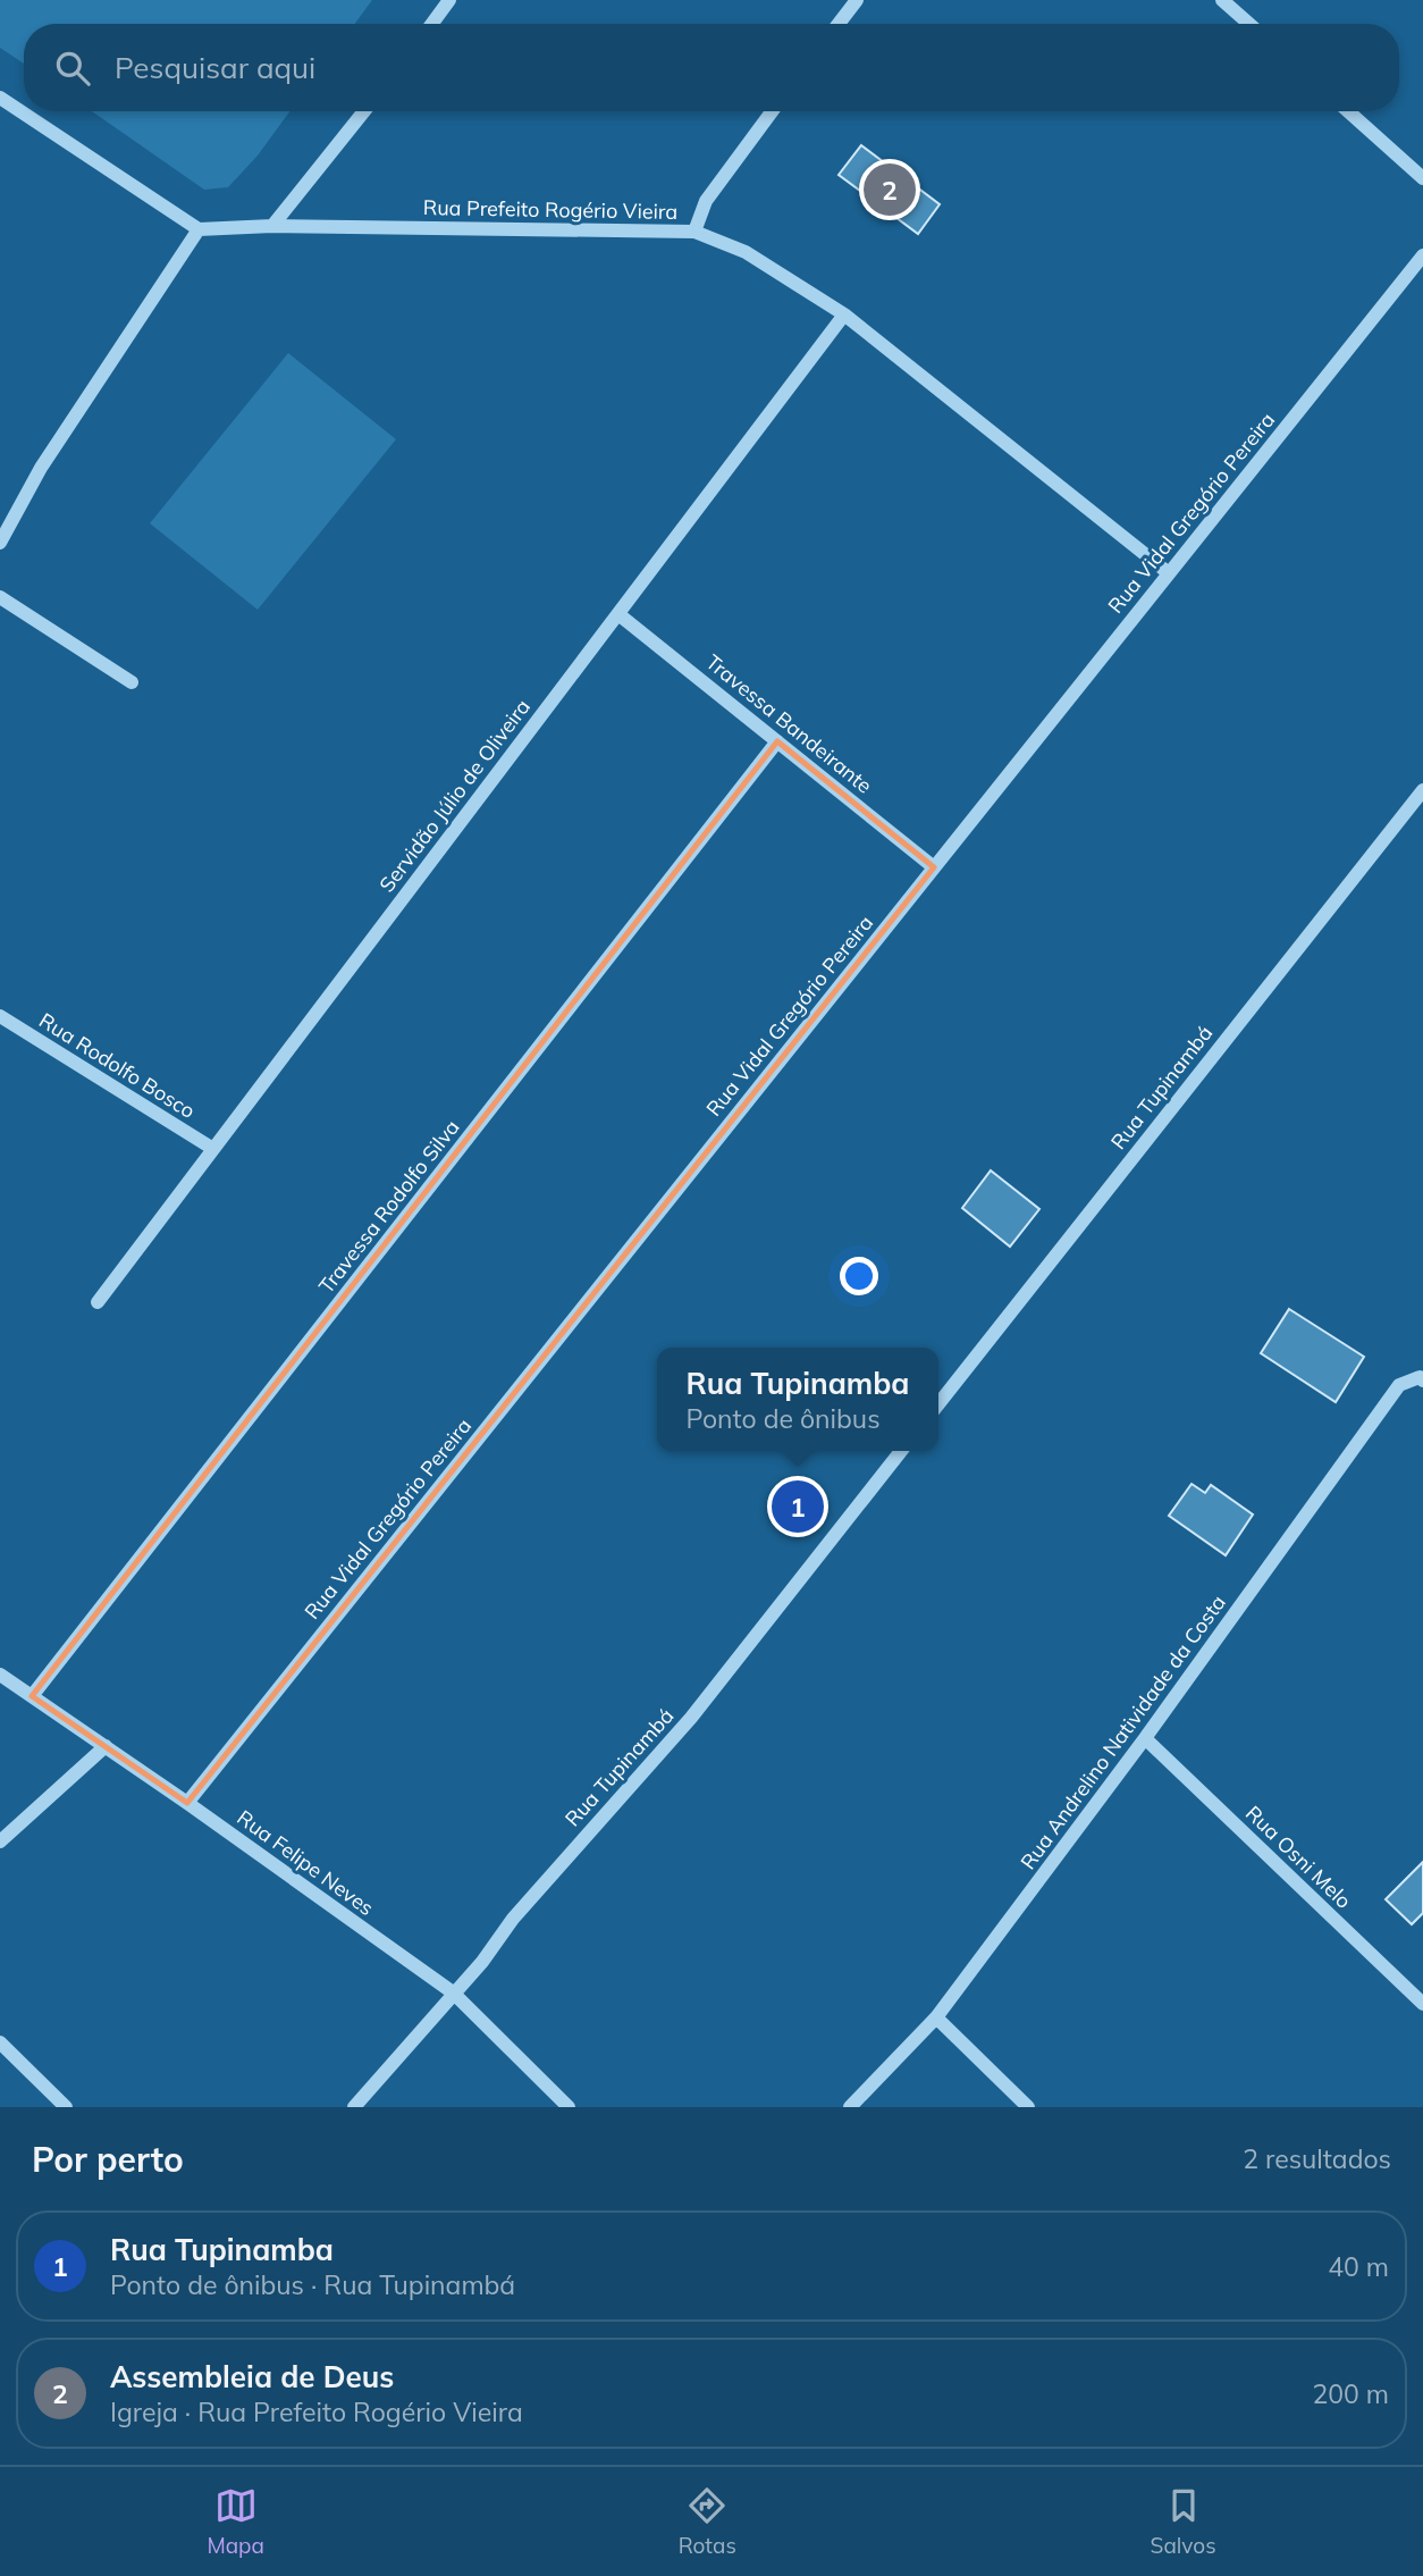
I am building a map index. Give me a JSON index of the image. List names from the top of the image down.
{
  "streets": {
    "street": [
      "Rua Prefeito Rogério Vieira",
      "Rua Vidal Gregório Pereira",
      "Travessa Bandeirante",
      "Servidão Júlio de Oliveira",
      "Rua Rodolfo Bosco",
      "Rua Tupinambá",
      "Travessa Rodolfo Silva",
      "Rua Andrelino Natividade da Costa",
      "Rua Osni Melo",
      "Rua Felipe Neves"
    ]
  },
  "crossings": [
    ["Rua Prefeito Rogério Vieira", "Rua Vidal Gregório Pereira"],
    ["Rua Prefeito Rogério Vieira", "Servidão Júlio de Oliveira"],
    ["Rua Vidal Gregório Pereira", "Travessa Bandeirante"],
    ["Rua Vidal Gregório Pereira", "Rua Felipe Neves"],
    ["Travessa Bandeirante", "Servidão Júlio de Oliveira"],
    ["Travessa Bandeirante", "Travessa Rodolfo Silva"],
    ["Servidão Júlio de Oliveira", "Rua Rodolfo Bosco"],
    ["Rua Tupinambá", "Rua Felipe Neves"],
    ["Travessa Rodolfo Silva", "Rua Felipe Neves"],
    ["Rua Andrelino Natividade da Costa", "Rua Osni Melo"]
  ],
  "page": {
    "search": "Pesquisar aqui",
    "pins": ["2", "1"],
    "popup": ["Rua Tupinamba", "Ponto de ônibus"],
    "heading": ["Por perto", "2 resultados"],
    "list": [
      {
        "mark": "1",
        "name": "Rua Tupinamba",
        "note": "Ponto de ônibus · Rua Tupinambá",
        "value": "40 m"
      },
      {
        "mark": "2",
        "name": "Assembleia de Deus",
        "note": "Igreja · Rua Prefeito Rogério Vieira",
        "value": "200 m"
      }
    ],
    "nav": ["Mapa", "Rotas", "Salvos"]
  }
}
